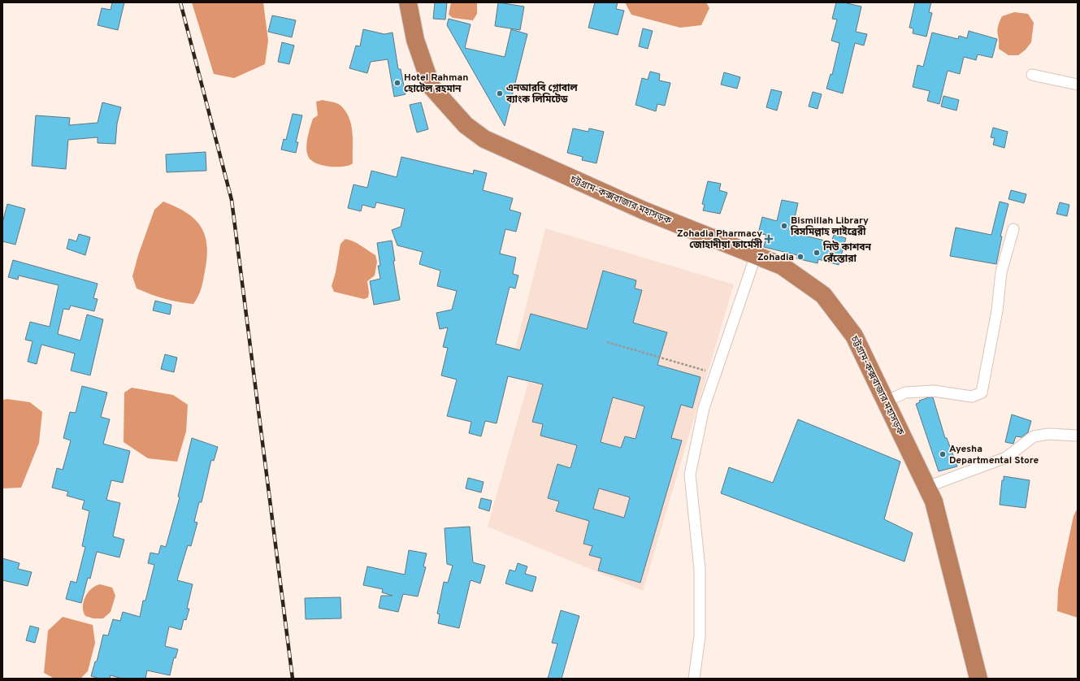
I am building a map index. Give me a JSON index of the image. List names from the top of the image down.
{
  "streets": {
    "highway": ["চট্টগ্রাম-কক্সবাজার মহাসড়ক"]
  },
  "places": {
    "other": [
      "Hotel Rahman হোটেল রহমান",
      "এনআরবি গ্লোবাল ব্যাংক লিমিটেড",
      "Bismillah Library বিসমিল্লাহ লাইব্রেরী",
      "নিউ কাশবন রেঁস্তোরা",
      "Zohadia",
      "Ayesha Departmental Store"
    ],
    "health": ["Zohadia Pharmacy জোহাদীয়া ফার্মেসী"]
  }
}
